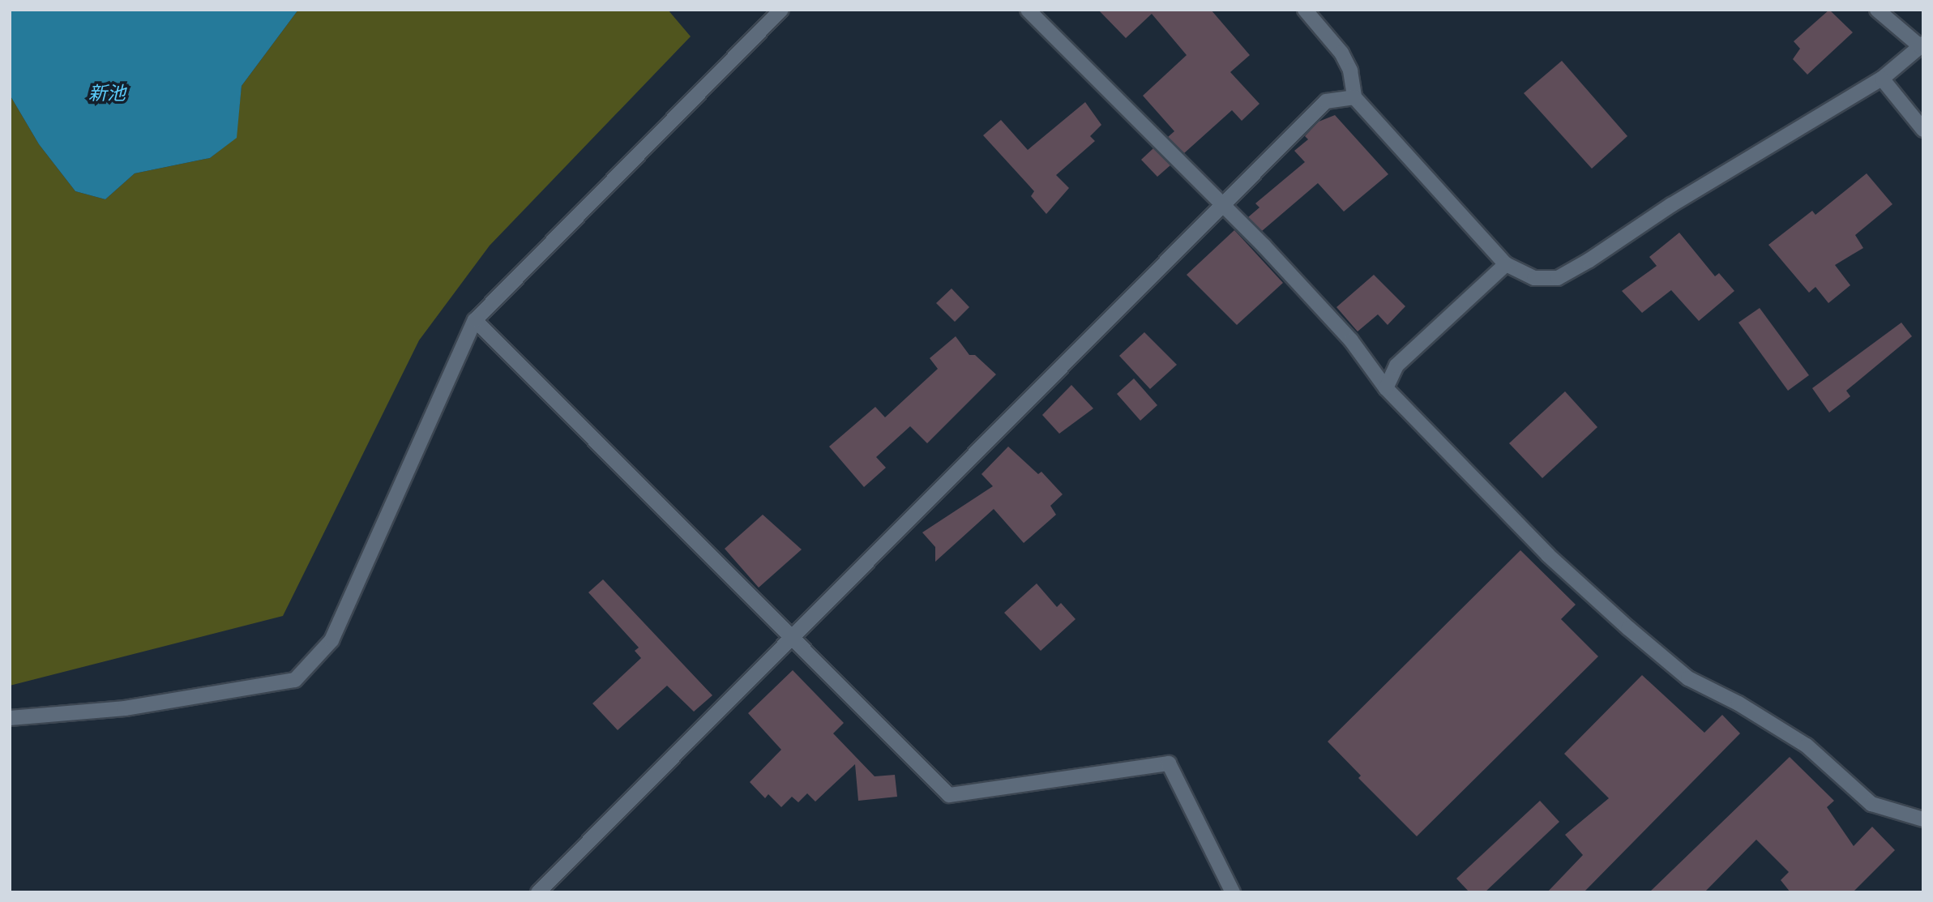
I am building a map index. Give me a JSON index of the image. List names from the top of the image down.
{
  "water": ["新池"]
}
